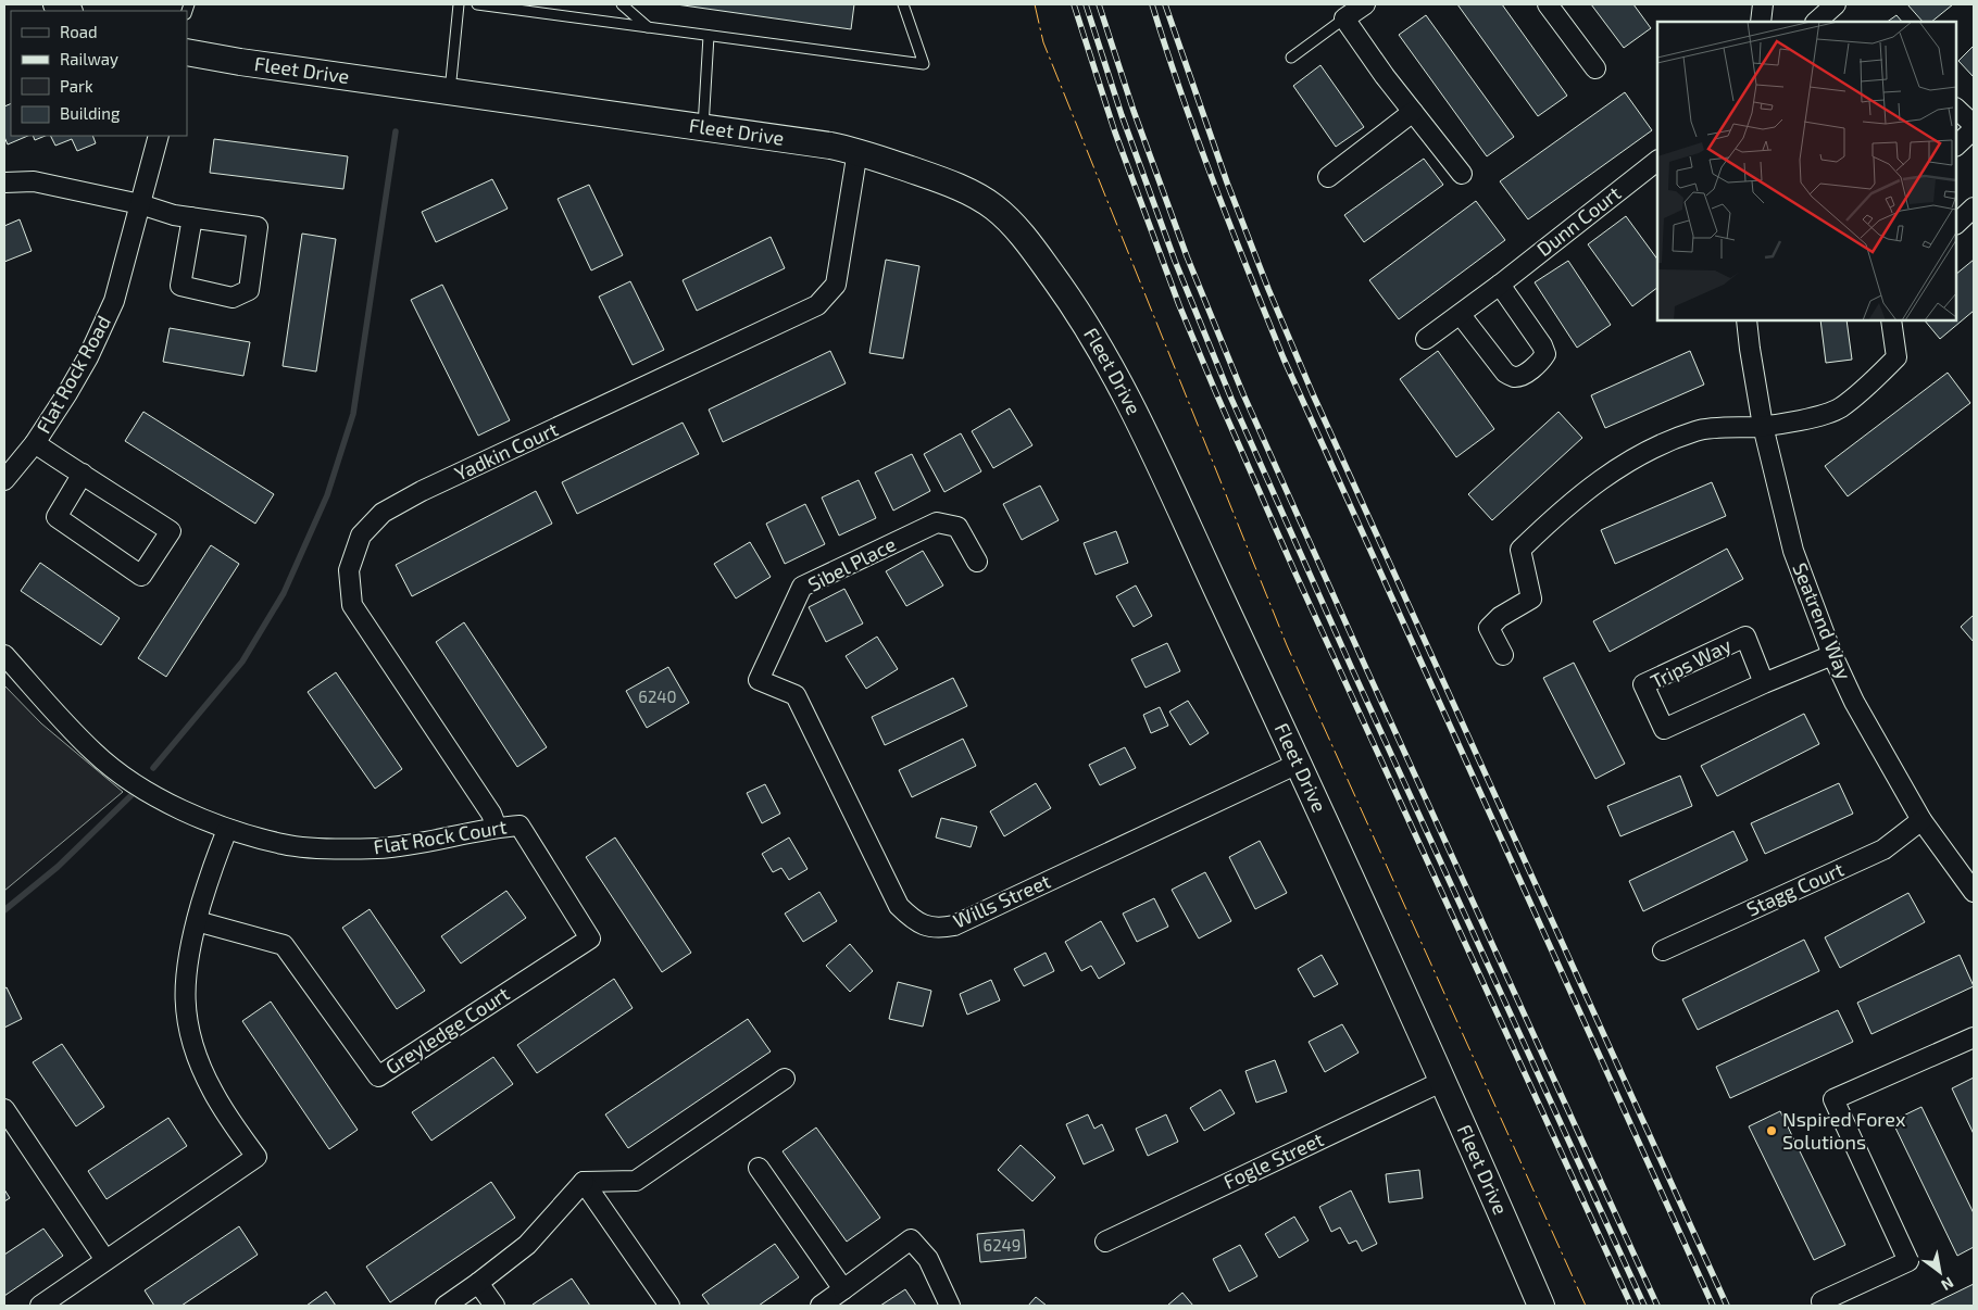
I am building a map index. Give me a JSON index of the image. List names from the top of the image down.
{
  "streets": {
    "street": [
      "Fleet Drive",
      "Dunn Court",
      "Flat Rock Road",
      "Yadkin Court",
      "Sibel Place",
      "Seatrend Way",
      "Trips Way",
      "Flat Rock Court",
      "Stagg Court",
      "Wills Street",
      "Greyledge Court",
      "Fogle Street"
    ]
  },
  "crossings": [
    ["Fleet Drive", "Yadkin Court"],
    ["Fleet Drive", "Wills Street"],
    ["Fleet Drive", "Fogle Street"],
    ["Yadkin Court", "Flat Rock Court"],
    ["Sibel Place", "Wills Street"],
    ["Seatrend Way", "Trips Way"],
    ["Seatrend Way", "Stagg Court"],
    ["Flat Rock Court", "Greyledge Court"]
  ],
  "places": ["Nspired Forex Solutions"],
  "house_numbers": ["6240", "6249"],
  "legend": [
    "Road",
    "Railway",
    "Park",
    "Building"
  ],
  "north": "bottom right"
}
